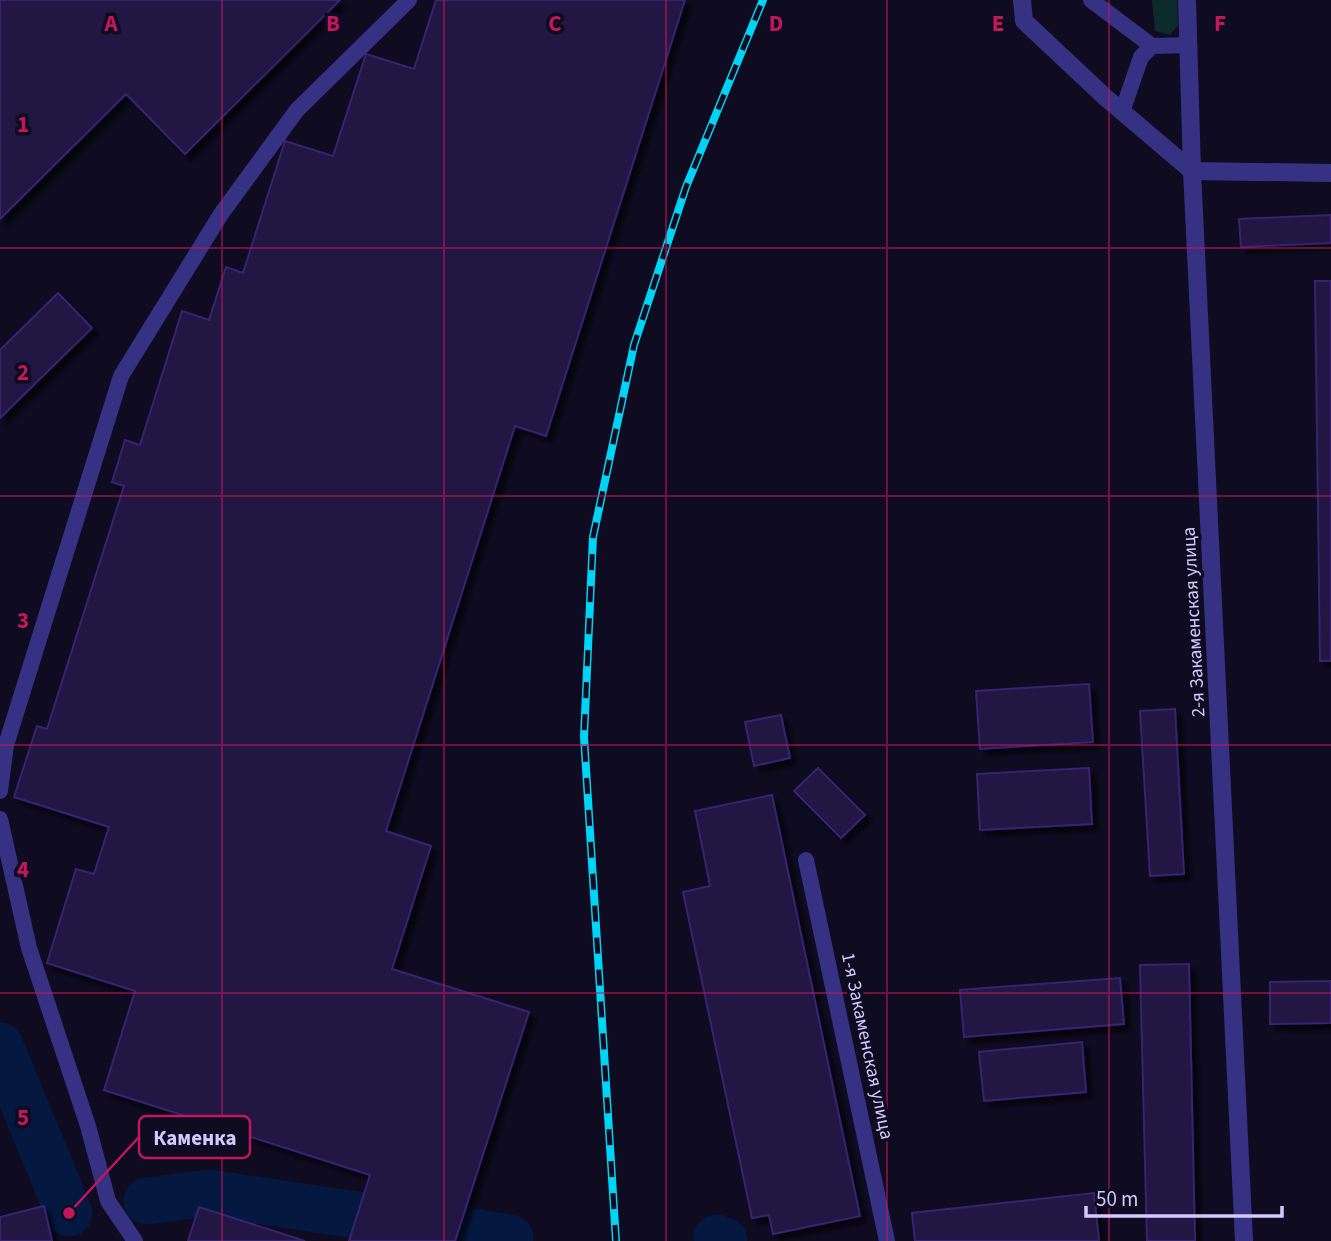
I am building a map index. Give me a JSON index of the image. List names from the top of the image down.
{
  "streets": {
    "street": ["2-я Закаменская улица"],
    "lane": ["1-я Закаменская улица"]
  },
  "places": ["Каменка"],
  "scale_bar": "50 m",
  "grid": {
    "columns": [
      "A",
      "B",
      "C",
      "D",
      "E",
      "F"
    ],
    "rows": [
      "1",
      "2",
      "3",
      "4",
      "5"
    ]
  }
}
